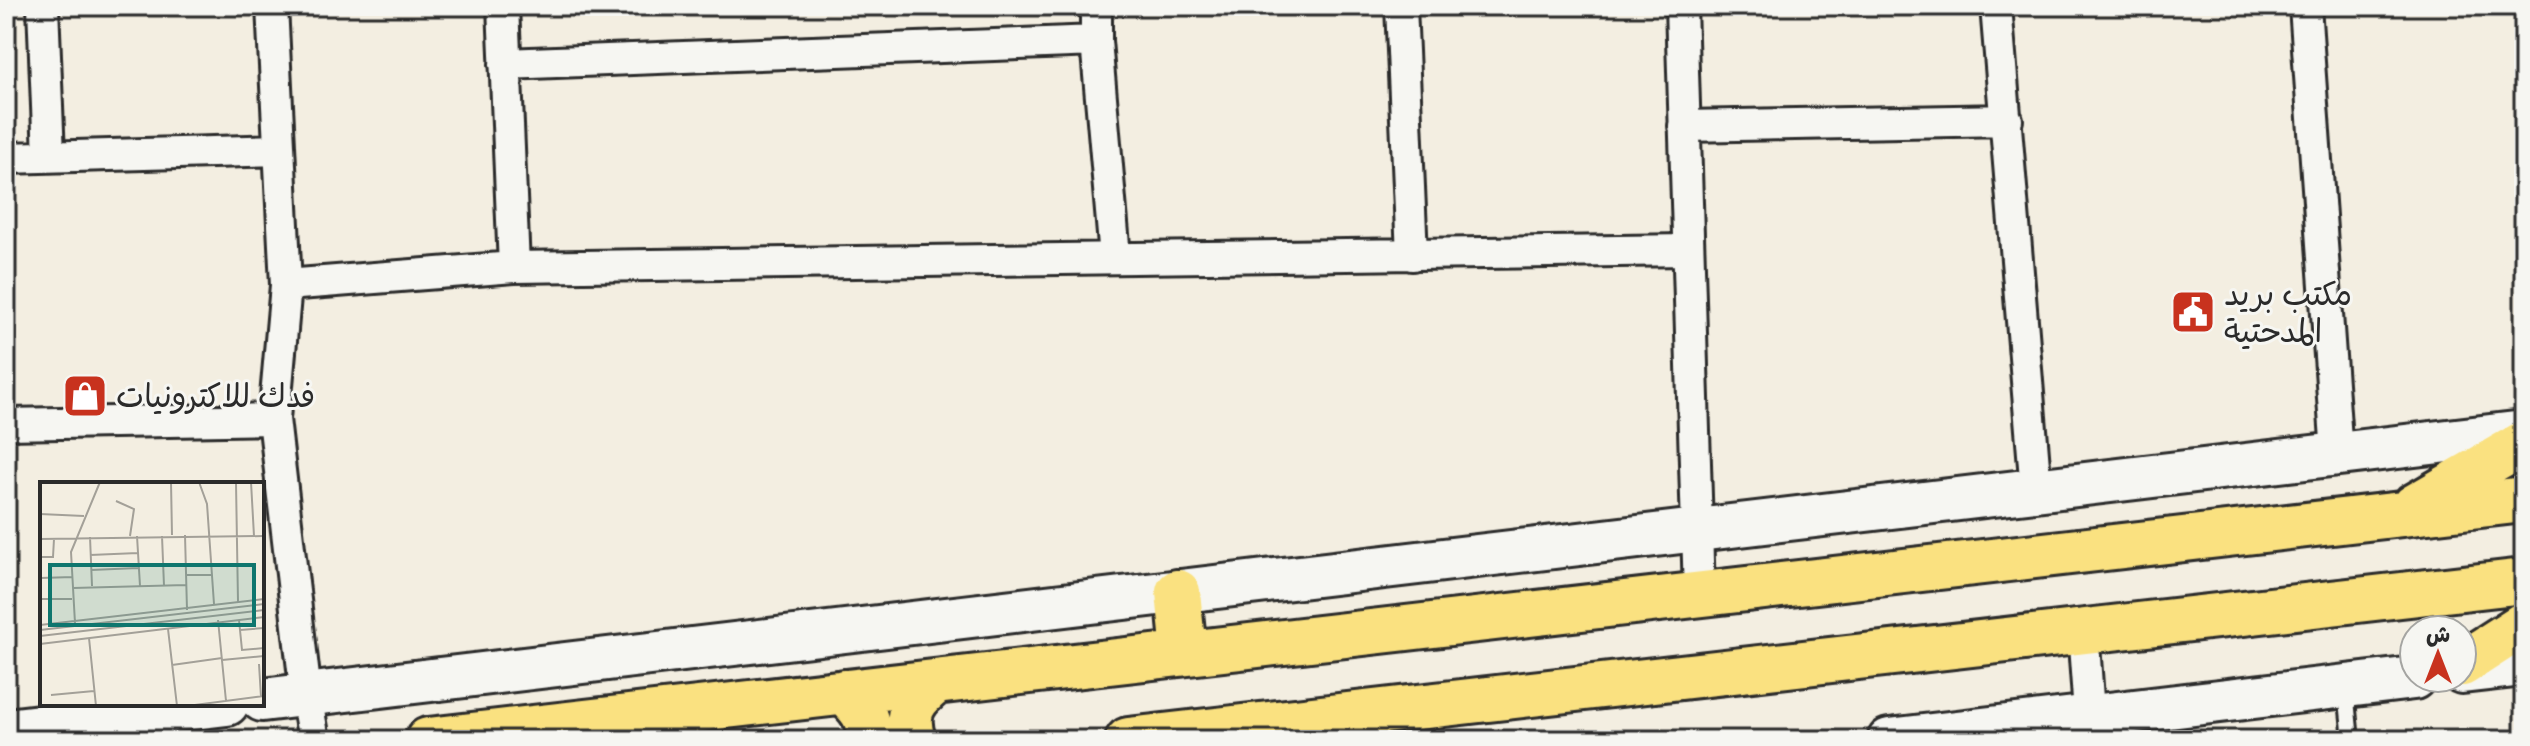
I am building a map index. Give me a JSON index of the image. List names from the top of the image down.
{
  "places": {
    "public building": ["مكتب بريد المدحتية"],
    "shop": ["فدك للاكترونيات"]
  },
  "north": "top"
}
